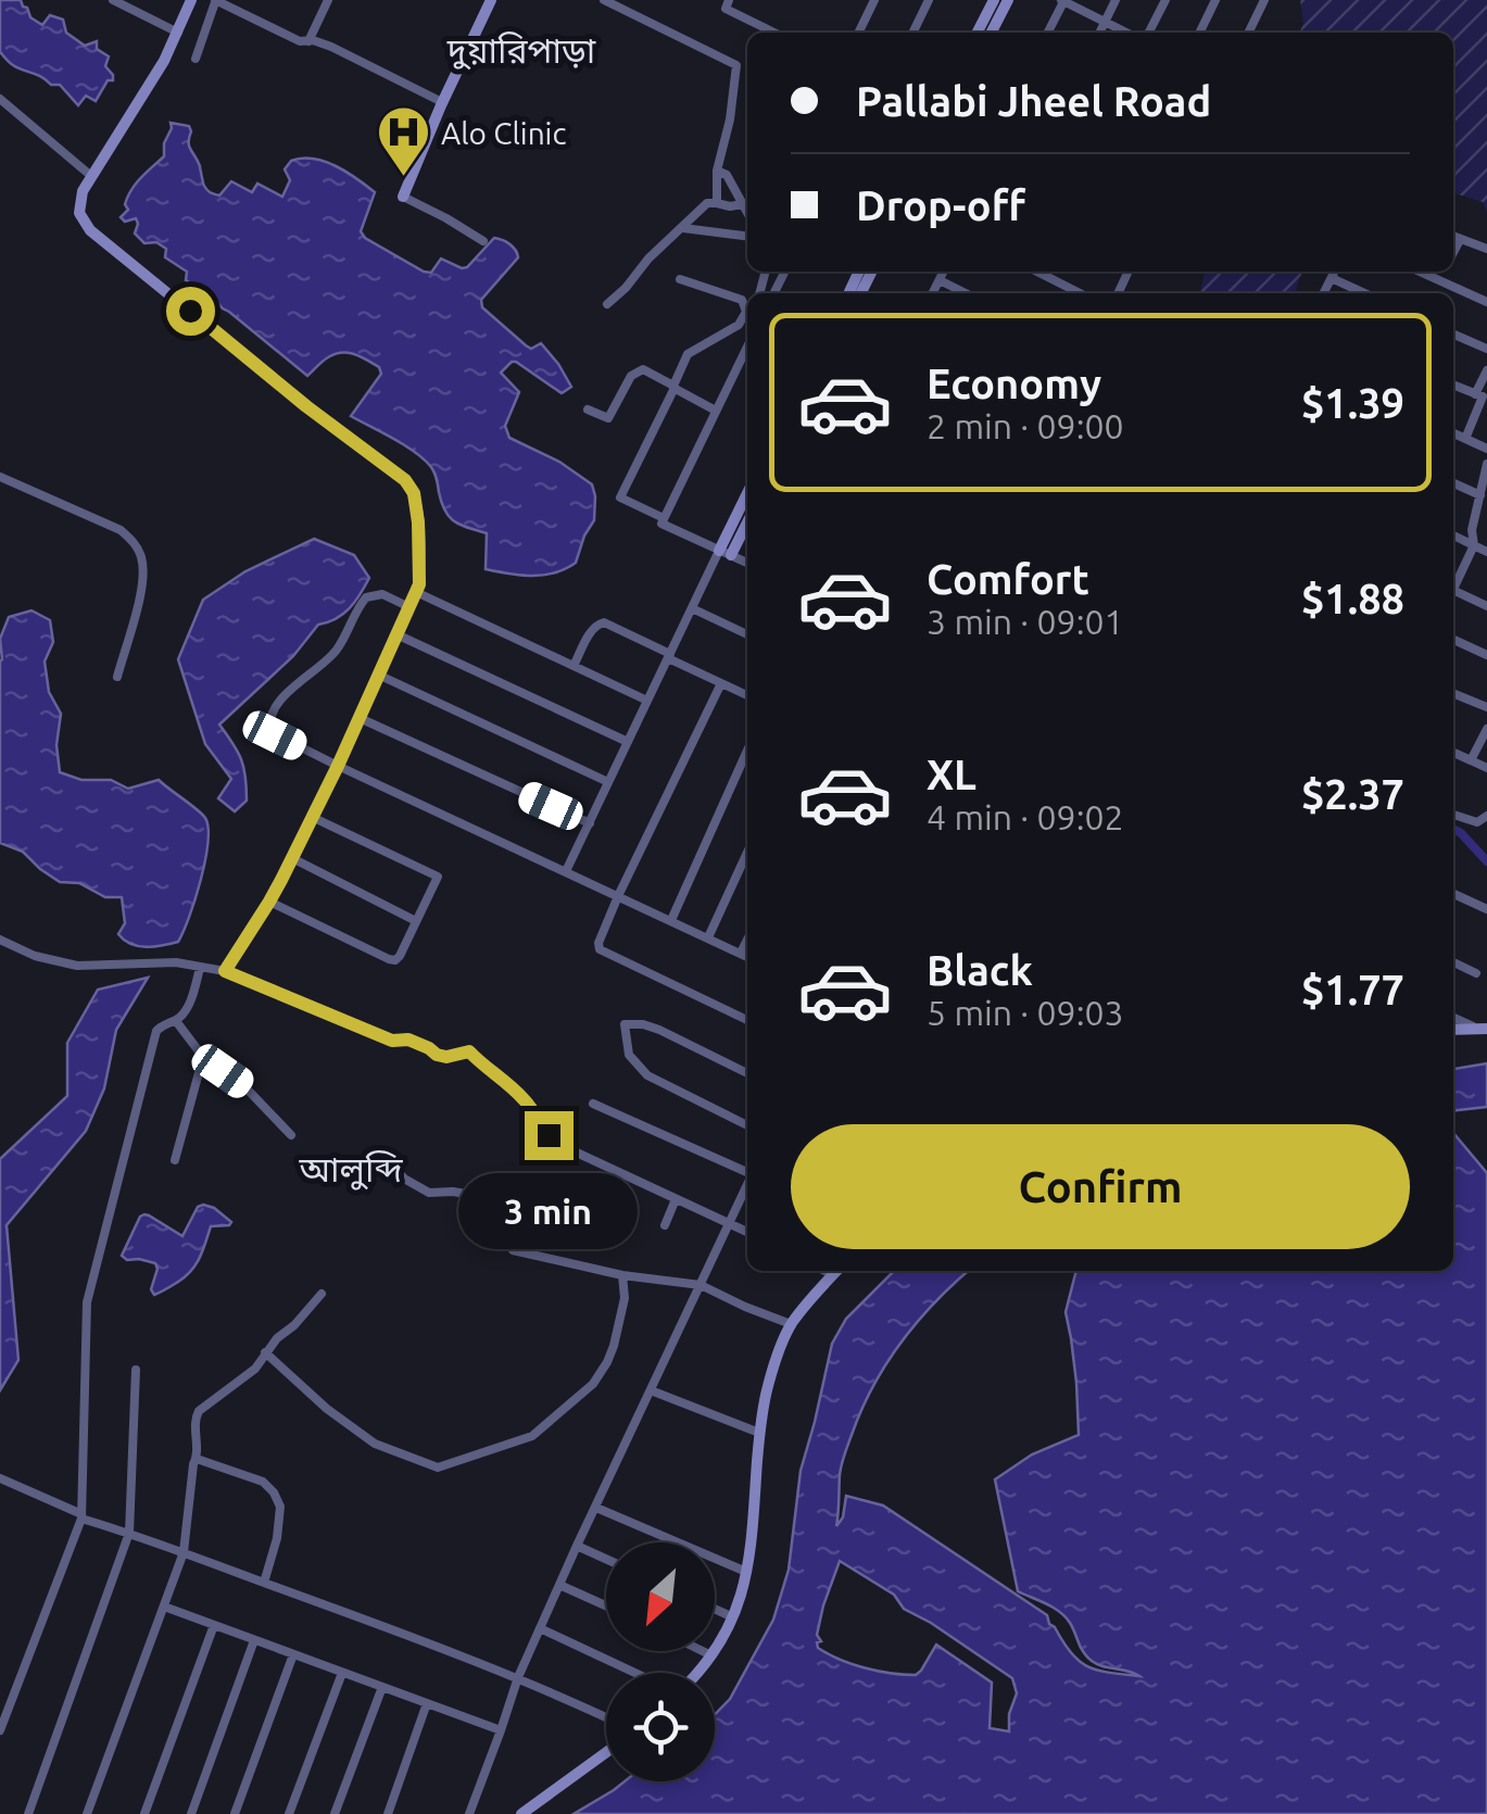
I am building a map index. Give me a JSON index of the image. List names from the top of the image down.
{
  "districts": ["দুয়ারিপাড়া", "আলুব্দি"],
  "places": {
    "hospital": ["Alo Clinic"]
  },
  "north": "bottom left",
  "page": {
    "banner": ["Pallabi Jheel Road", "Drop-off"],
    "list": [
      {
        "name": "Economy",
        "note": "2 min · 09:00",
        "value": "$1.39"
      },
      {
        "name": "Comfort",
        "note": "3 min · 09:01",
        "value": "$1.88"
      },
      {
        "name": "XL",
        "note": "4 min · 09:02",
        "value": "$2.37"
      },
      {
        "name": "Black",
        "note": "5 min · 09:03",
        "value": "$1.77"
      }
    ],
    "buttons": "Confirm",
    "bubble": "3 min"
  }
}
